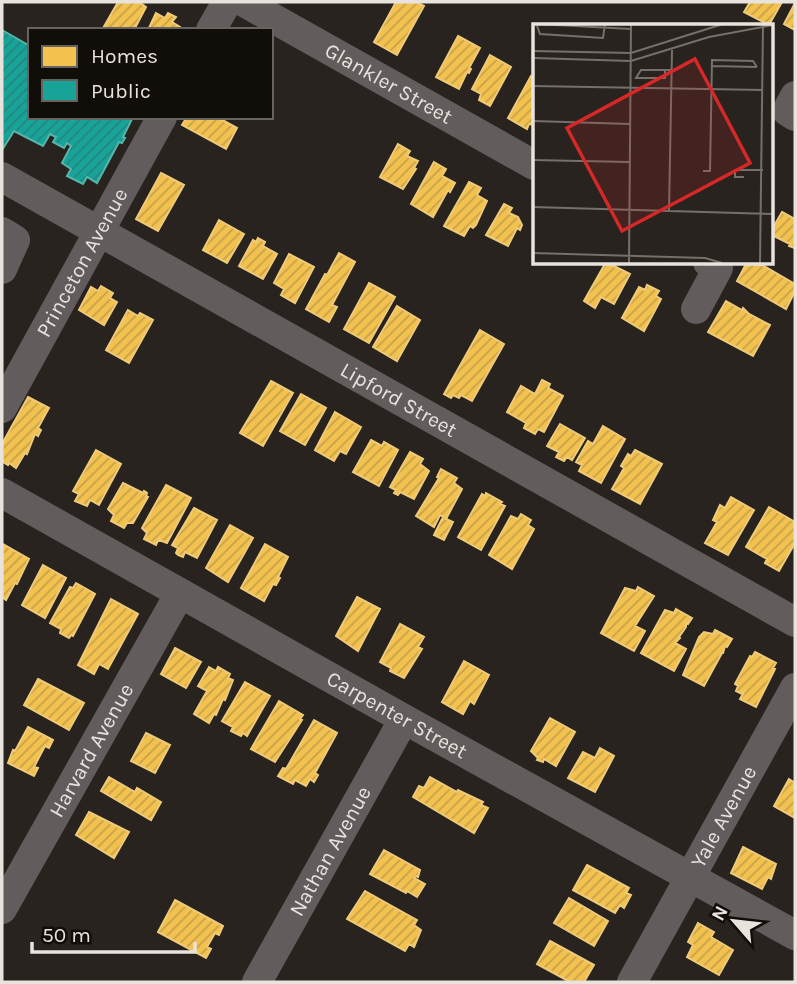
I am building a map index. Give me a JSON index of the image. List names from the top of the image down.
{
  "streets": {
    "street": [
      "Glankler Street",
      "Princeton Avenue",
      "Lipford Street",
      "Carpenter Street",
      "Harvard Avenue",
      "Yale Avenue",
      "Nathan Avenue"
    ]
  },
  "crossings": [
    ["Princeton Avenue", "Lipford Street"],
    ["Carpenter Street", "Harvard Avenue"],
    ["Carpenter Street", "Yale Avenue"],
    ["Carpenter Street", "Nathan Avenue"]
  ],
  "legend": ["Homes", "Public"],
  "scale_bar": "50 m",
  "north": "top left"
}
